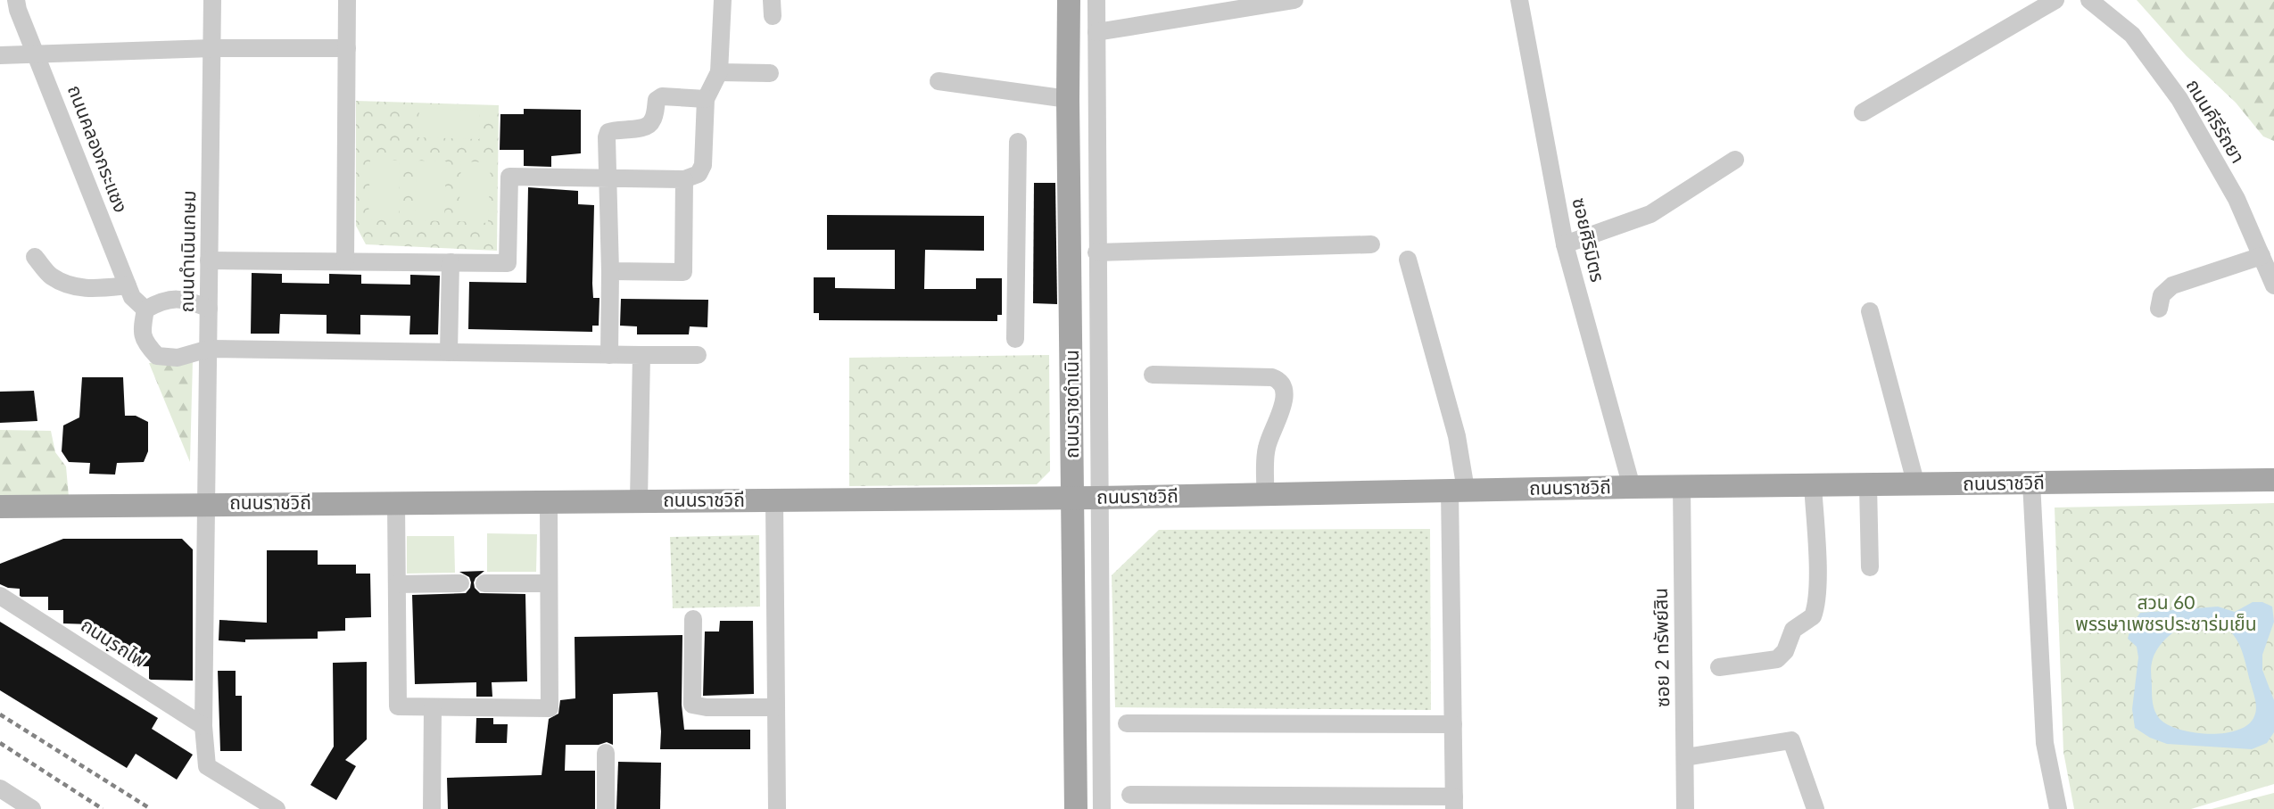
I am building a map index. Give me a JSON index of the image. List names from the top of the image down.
{
  "streets": {
    "main road": ["ถนนราชดำเนิน", "ถนนราชวิถี"],
    "street": [
      "ถนนคีรีรัถยา",
      "ถนนคลองกระแชง",
      "ซอยศิริมิตร",
      "ถนนดำเนินเกษม",
      "ถนนรถไฟ",
      "ซอย 2 ทรัพย์สิน"
    ]
  },
  "crossings": [
    ["ถนนคลองกระแชง", "ถนนดำเนินเกษม"],
    ["ซอยศิริมิตร", "ถนนราชวิถี"],
    ["ถนนดำเนินเกษม", "ถนนราชวิถี"],
    ["ถนนราชดำเนิน", "ถนนราชวิถี"],
    ["ถนนราชวิถี", "ซอย 2 ทรัพย์สิน"]
  ],
  "parks": ["สวน 60 พรรษาเพชรประชาร่มเย็น"]
}
